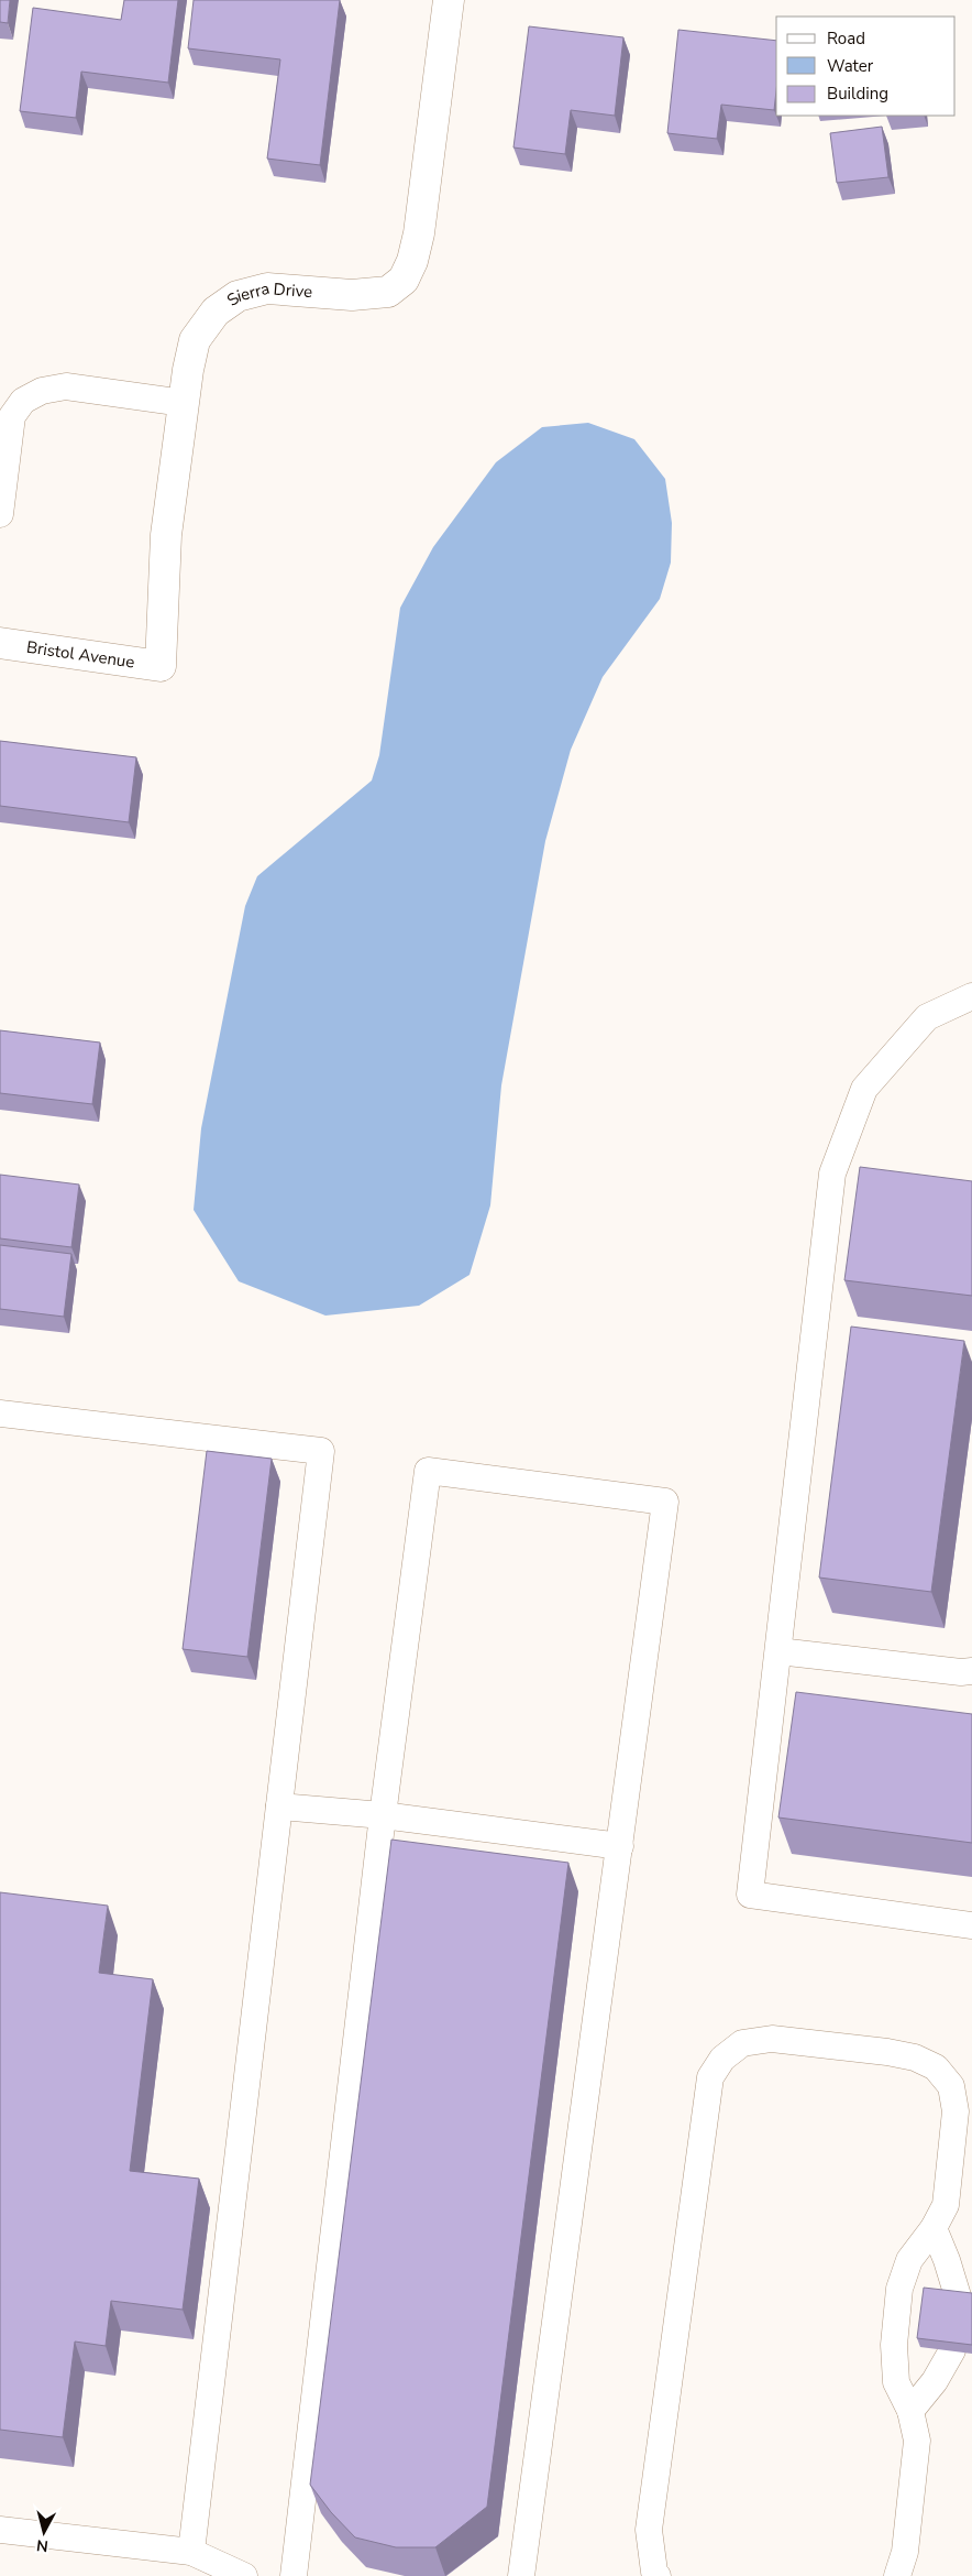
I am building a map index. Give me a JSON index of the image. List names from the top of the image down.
{
  "streets": {
    "street": ["Sierra Drive", "Bristol Avenue"]
  },
  "crossings": [
    ["Sierra Drive", "Bristol Avenue"]
  ],
  "legend": ["Road", "Water", "Building"],
  "north": "bottom"
}
